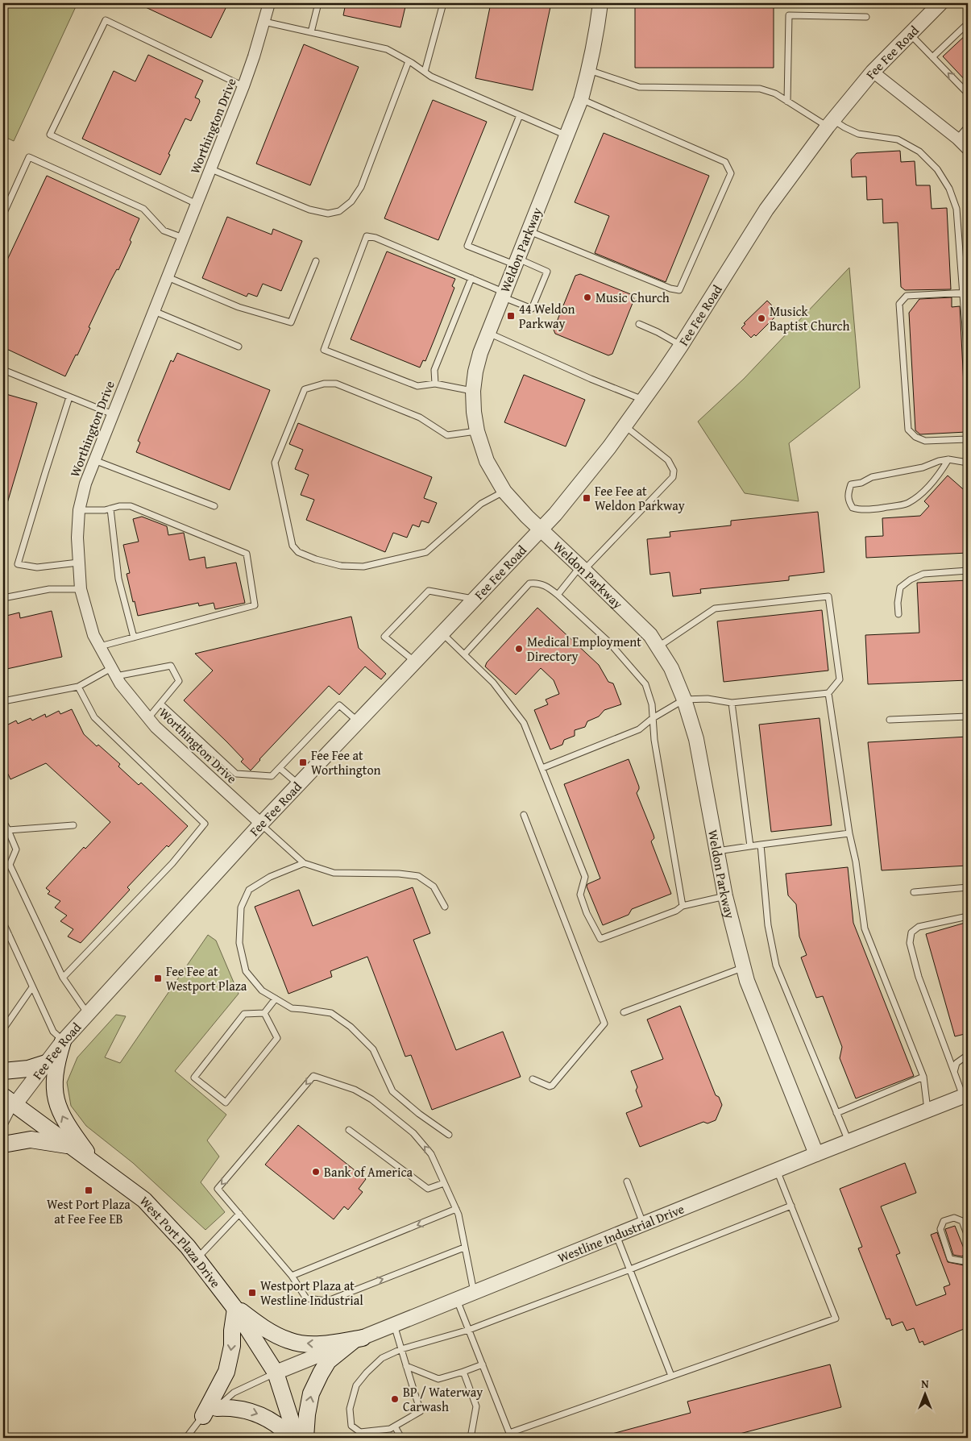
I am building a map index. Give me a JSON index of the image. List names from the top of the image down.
{
  "streets": {
    "main road": ["West Port Plaza Drive"],
    "street": [
      "Fee Fee Road",
      "Worthington Drive",
      "Weldon Parkway",
      "Westline Industrial Drive"
    ]
  },
  "crossings": [
    ["Fee Fee Road", "Worthington Drive"],
    ["Fee Fee Road", "Weldon Parkway"],
    ["Fee Fee Road", "West Port Plaza Drive"],
    ["Weldon Parkway", "Westline Industrial Drive"],
    ["Westline Industrial Drive", "West Port Plaza Drive"]
  ],
  "places": {
    "other": [
      "Music Church",
      "Musick Baptist Church",
      "Medical Employment Directory",
      "Bank of America",
      "BP / Waterway Carwash"
    ],
    "transit": [
      "44 Weldon Parkway",
      "Fee Fee at Weldon Parkway",
      "Fee Fee at Worthington",
      "Fee Fee at Westport Plaza",
      "West Port Plaza at Fee Fee EB",
      "Westport Plaza at Westline Industrial"
    ]
  },
  "north": "top"
}
